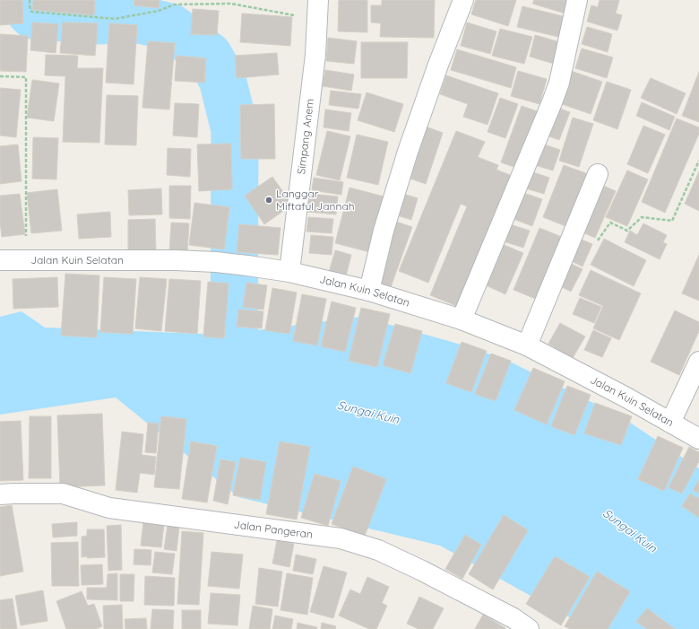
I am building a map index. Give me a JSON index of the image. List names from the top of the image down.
{
  "streets": {
    "street": ["Simpang Anem", "Jalan Kuin Selatan", "Jalan Pangeran"]
  },
  "crossings": [
    ["Simpang Anem", "Jalan Kuin Selatan"]
  ],
  "water": ["Sungai Kuin"],
  "places": ["Langgar Miftaful Jannah"]
}
